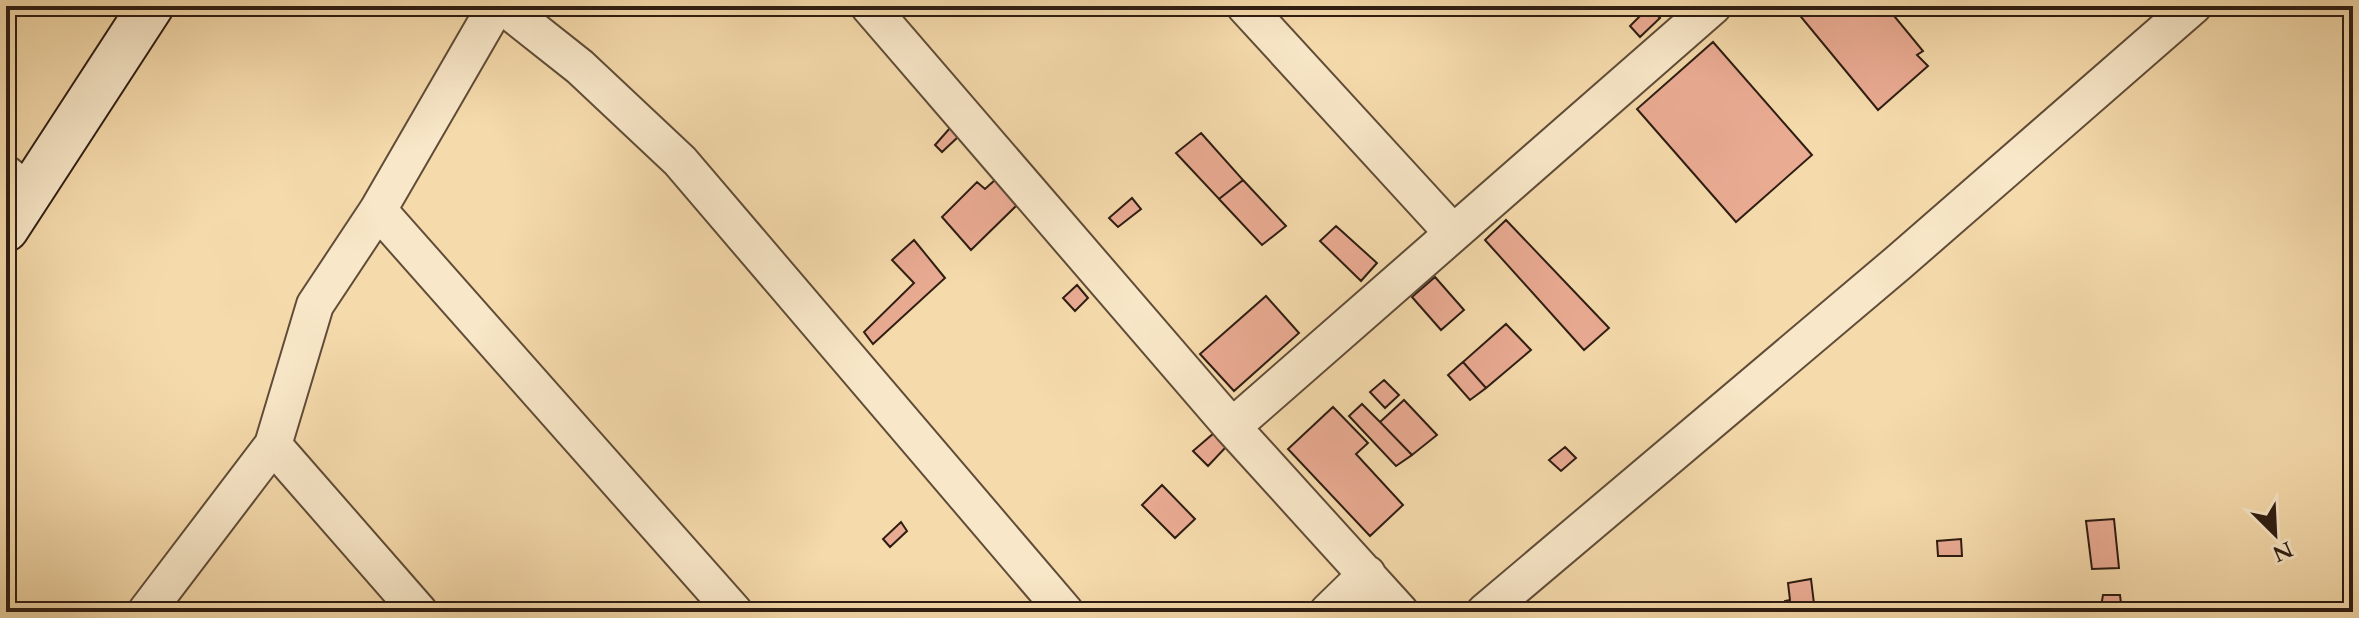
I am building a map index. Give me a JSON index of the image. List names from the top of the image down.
{
  "north": "bottom right"
}
